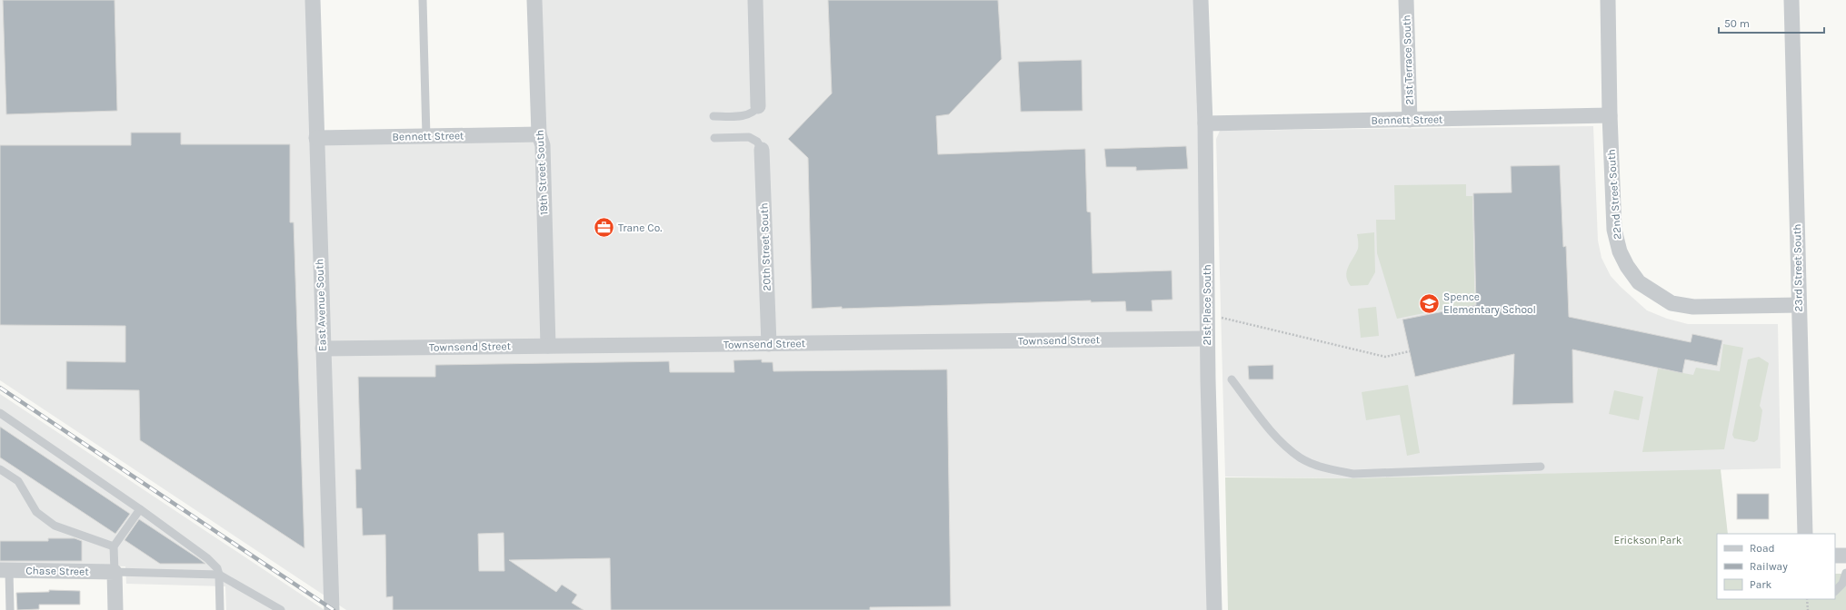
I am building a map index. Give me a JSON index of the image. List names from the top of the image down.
{
  "streets": {
    "street": [
      "21st Terrace South",
      "Bennett Street",
      "19th Street South",
      "22nd Street South",
      "20th Street South",
      "23rd Street South",
      "East Avenue South",
      "21st Place South",
      "Townsend Street",
      "Chase Street"
    ]
  },
  "crossings": [
    ["21st Terrace South", "Bennett Street"],
    ["Bennett Street", "19th Street South"],
    ["Bennett Street", "22nd Street South"],
    ["Bennett Street", "East Avenue South"],
    ["Bennett Street", "21st Place South"],
    ["19th Street South", "Townsend Street"],
    ["22nd Street South", "23rd Street South"],
    ["20th Street South", "Townsend Street"],
    ["East Avenue South", "Townsend Street"],
    ["21st Place South", "Townsend Street"]
  ],
  "parks": ["Erickson Park"],
  "places": {
    "office": ["Trane Co."],
    "school or university": ["Spence Elementary School"]
  },
  "legend": ["Road", "Railway", "Park"],
  "scale_bar": "50 m"
}
